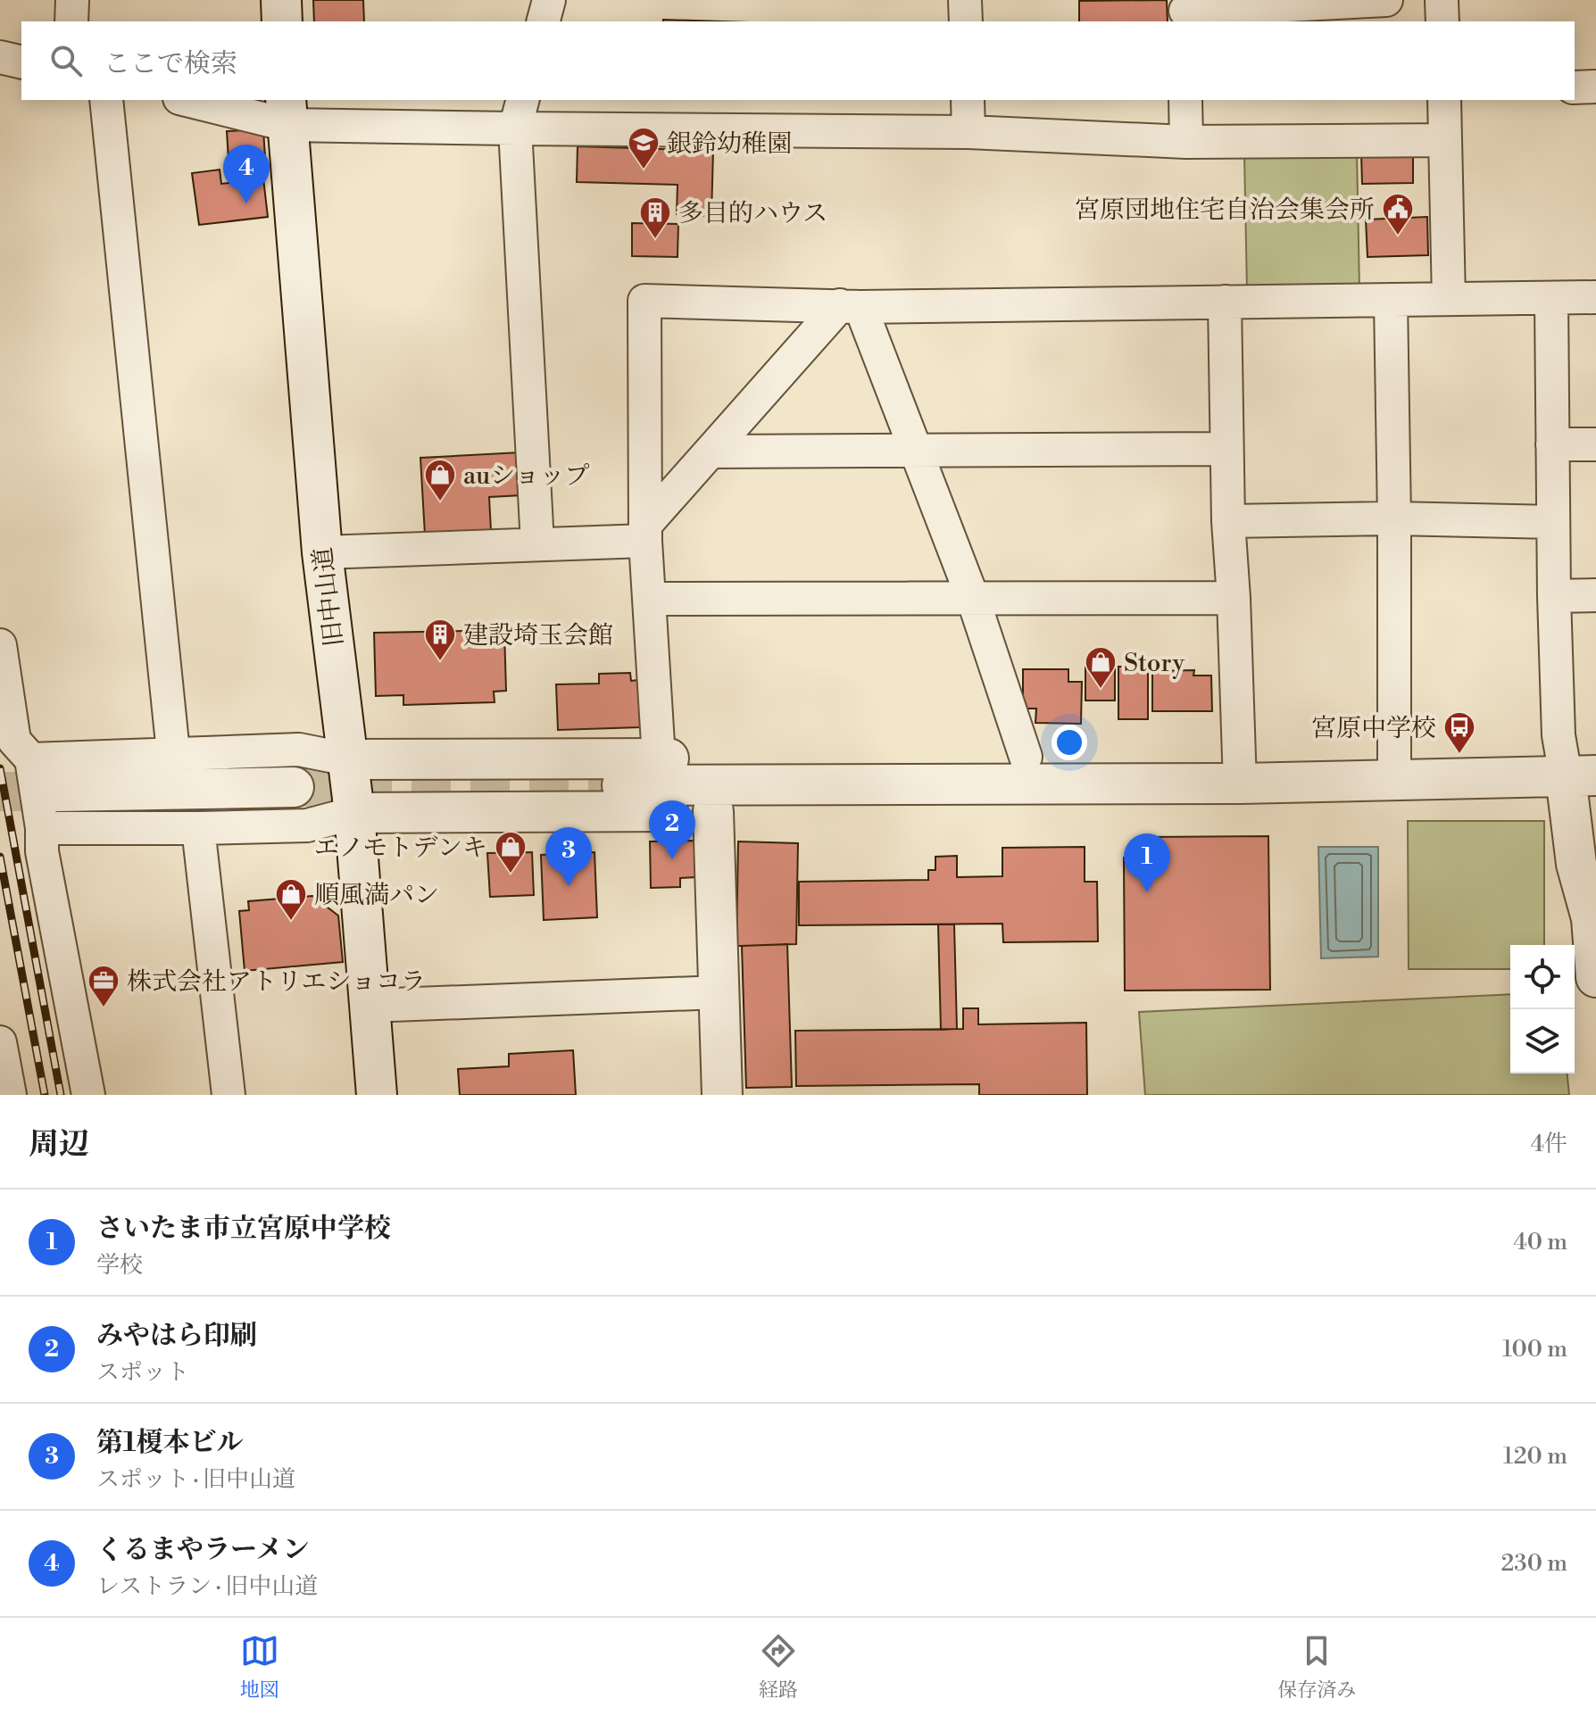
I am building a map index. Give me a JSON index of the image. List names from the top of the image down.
{
  "streets": {
    "street": ["旧中山道"]
  },
  "places": {
    "school or university": ["銀鈴幼稚園"],
    "public building": ["宮原団地住宅自治会集会所"],
    "building": ["多目的ハウス", "建設埼玉会館"],
    "shop": [
      "auショップ",
      "Story",
      "エノモトデンキ",
      "順風満パン"
    ],
    "bus stop": ["宮原中学校"],
    "office": ["株式会社アトリエショコラ"]
  },
  "page": {
    "search": "ここで検索",
    "pins": [
      "4",
      "2",
      "3",
      "1"
    ],
    "heading": ["周辺", "4件"],
    "list": [
      {
        "mark": "1",
        "name": "さいたま市立宮原中学校",
        "note": "学校",
        "value": "40 m"
      },
      {
        "mark": "2",
        "name": "みやはら印刷",
        "note": "スポット",
        "value": "100 m"
      },
      {
        "mark": "3",
        "name": "第1榎本ビル",
        "note": "スポット · 旧中山道",
        "value": "120 m"
      },
      {
        "mark": "4",
        "name": "くるまやラーメン",
        "note": "レストラン · 旧中山道",
        "value": "230 m"
      }
    ],
    "nav": ["地図", "経路", "保存済み"]
  }
}
